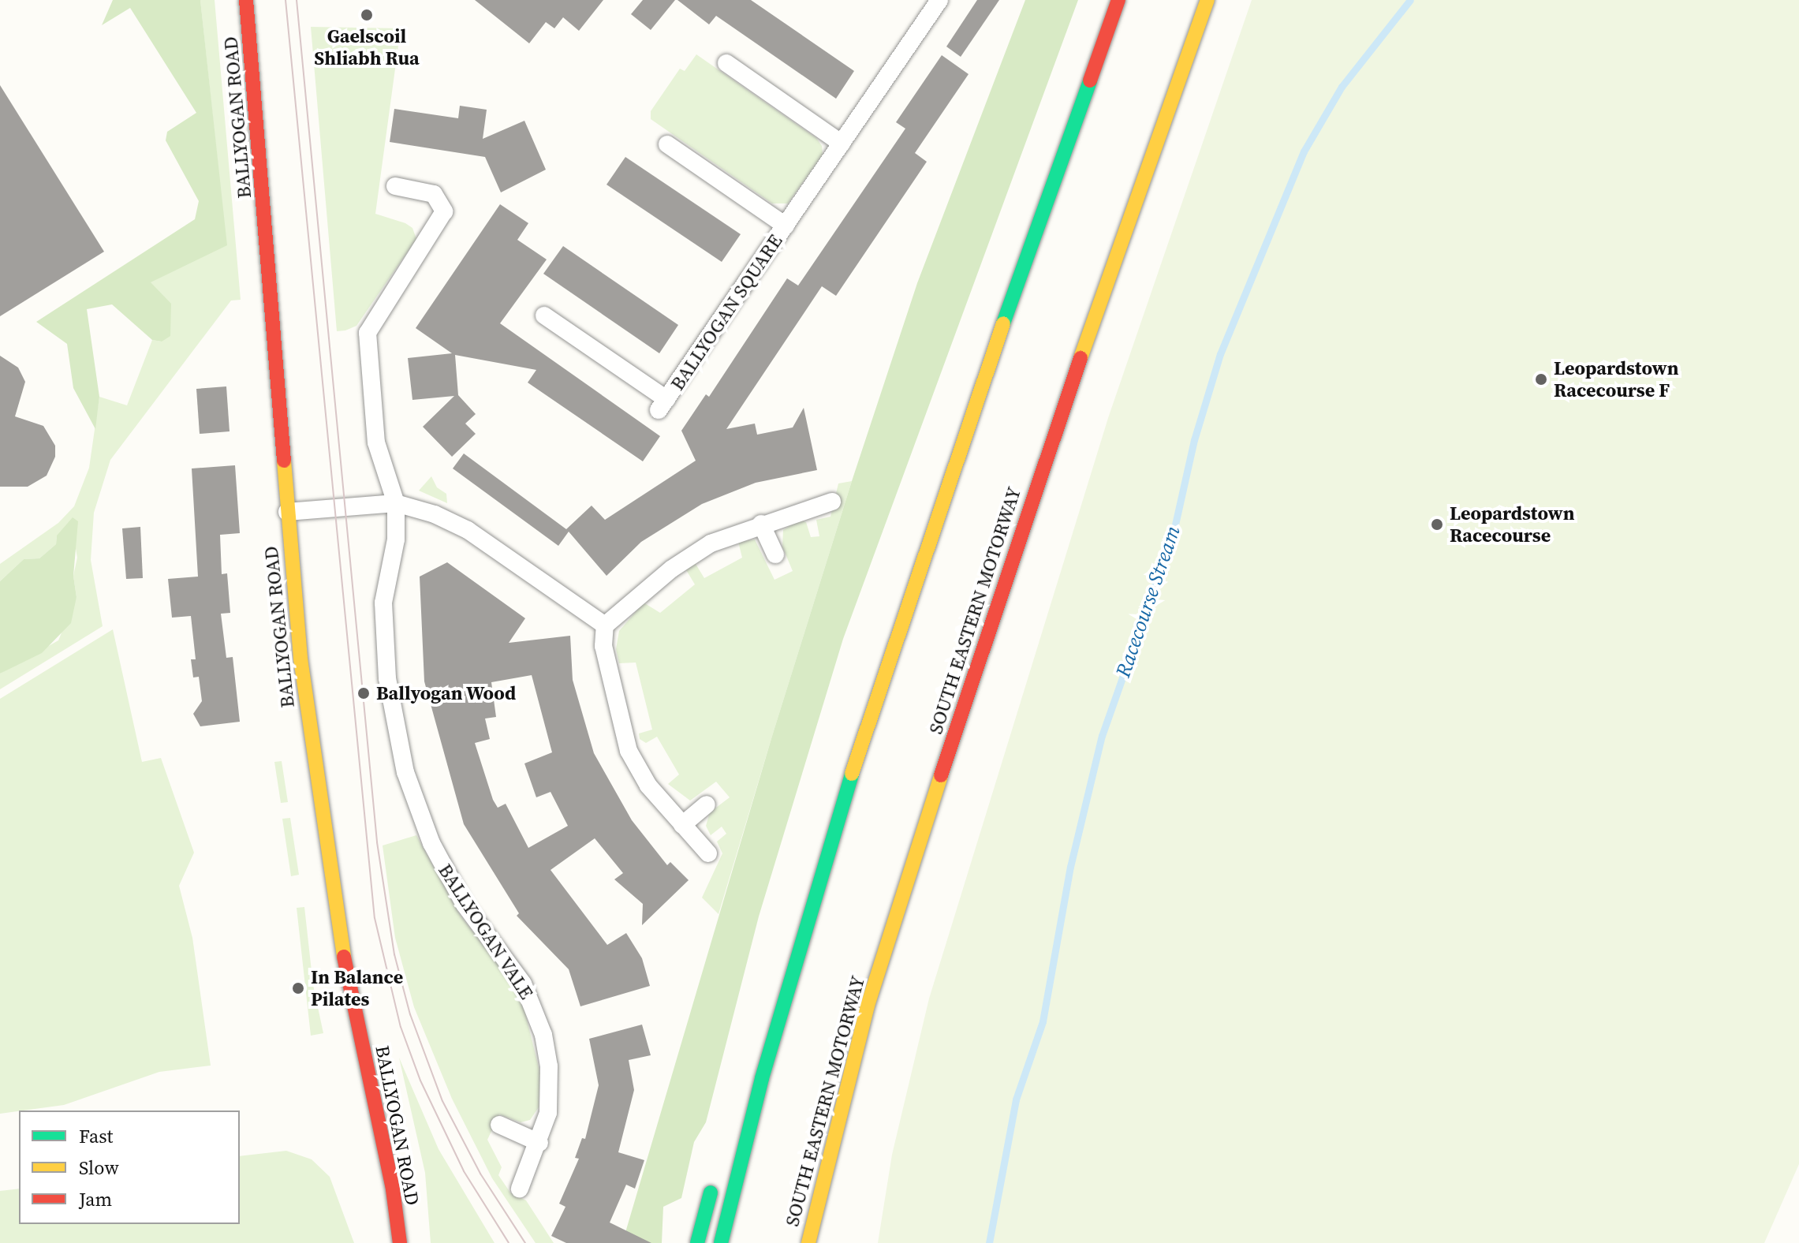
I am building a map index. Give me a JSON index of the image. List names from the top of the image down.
{
  "streets": {
    "main road": ["BALLYOGAN ROAD", "SOUTH EASTERN MOTORWAY"],
    "street": ["BALLYOGAN SQUARE", "BALLYOGAN VALE"]
  },
  "water": ["Racecourse Stream"],
  "places": [
    "Gaelscoil Shliabh Rua",
    "Leopardstown Racecourse F",
    "Leopardstown Racecourse",
    "Ballyogan Wood",
    "In Balance Pilates"
  ],
  "legend": ["Fast", "Slow", "Jam"]
}
